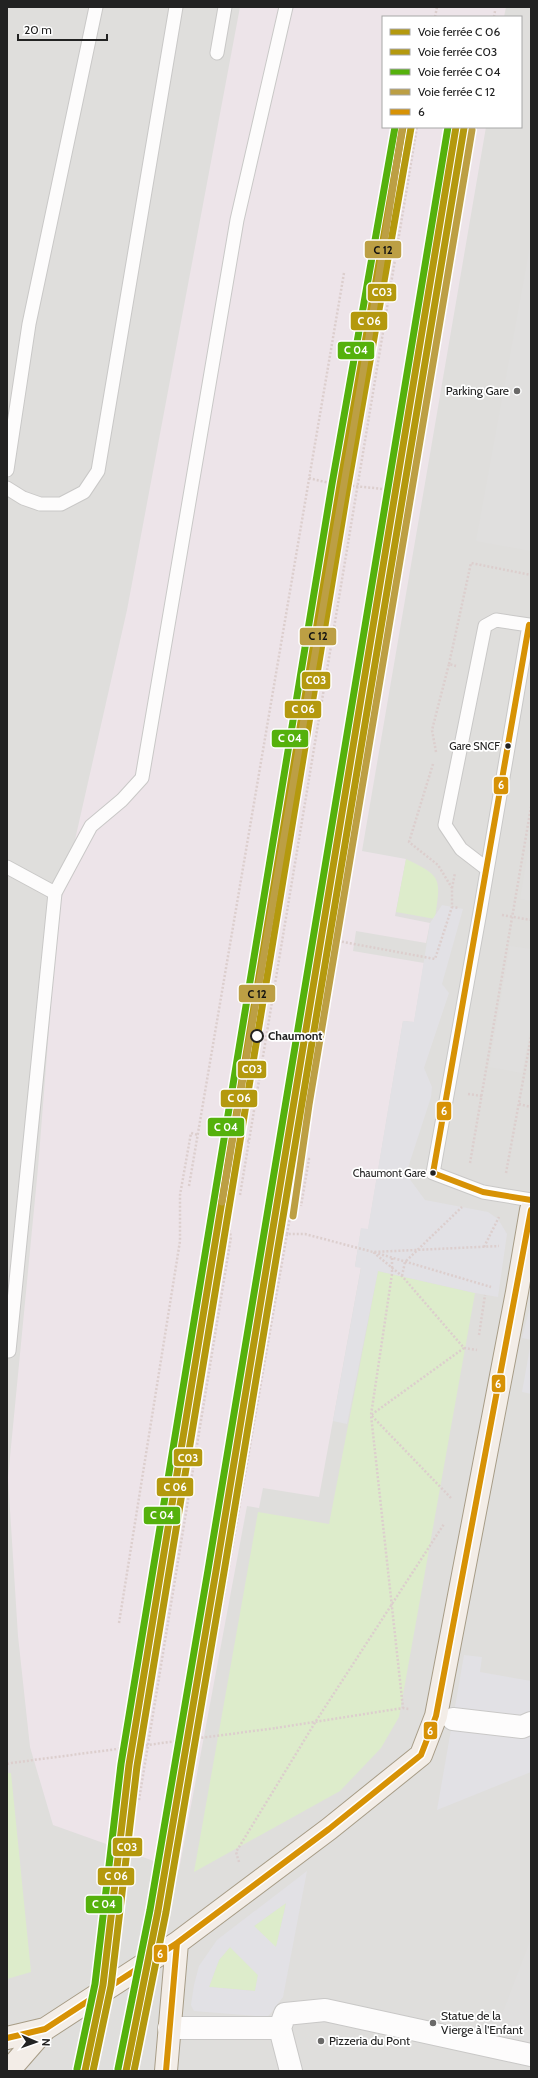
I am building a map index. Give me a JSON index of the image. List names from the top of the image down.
{
  "places": [
    "Parking Gare",
    "Gare SNCF",
    "Chaumont",
    "Chaumont Gare",
    "Statue de la Vierge à l'Enfant",
    "Pizzeria du Pont"
  ],
  "lines": ["rail line C03", "transit line 6"],
  "legend": [
    "Voie ferrée C 06",
    "Voie ferrée C03",
    "Voie ferrée C 04",
    "Voie ferrée C 12",
    "6"
  ],
  "scale_bar": "20 m",
  "north": "right"
}
